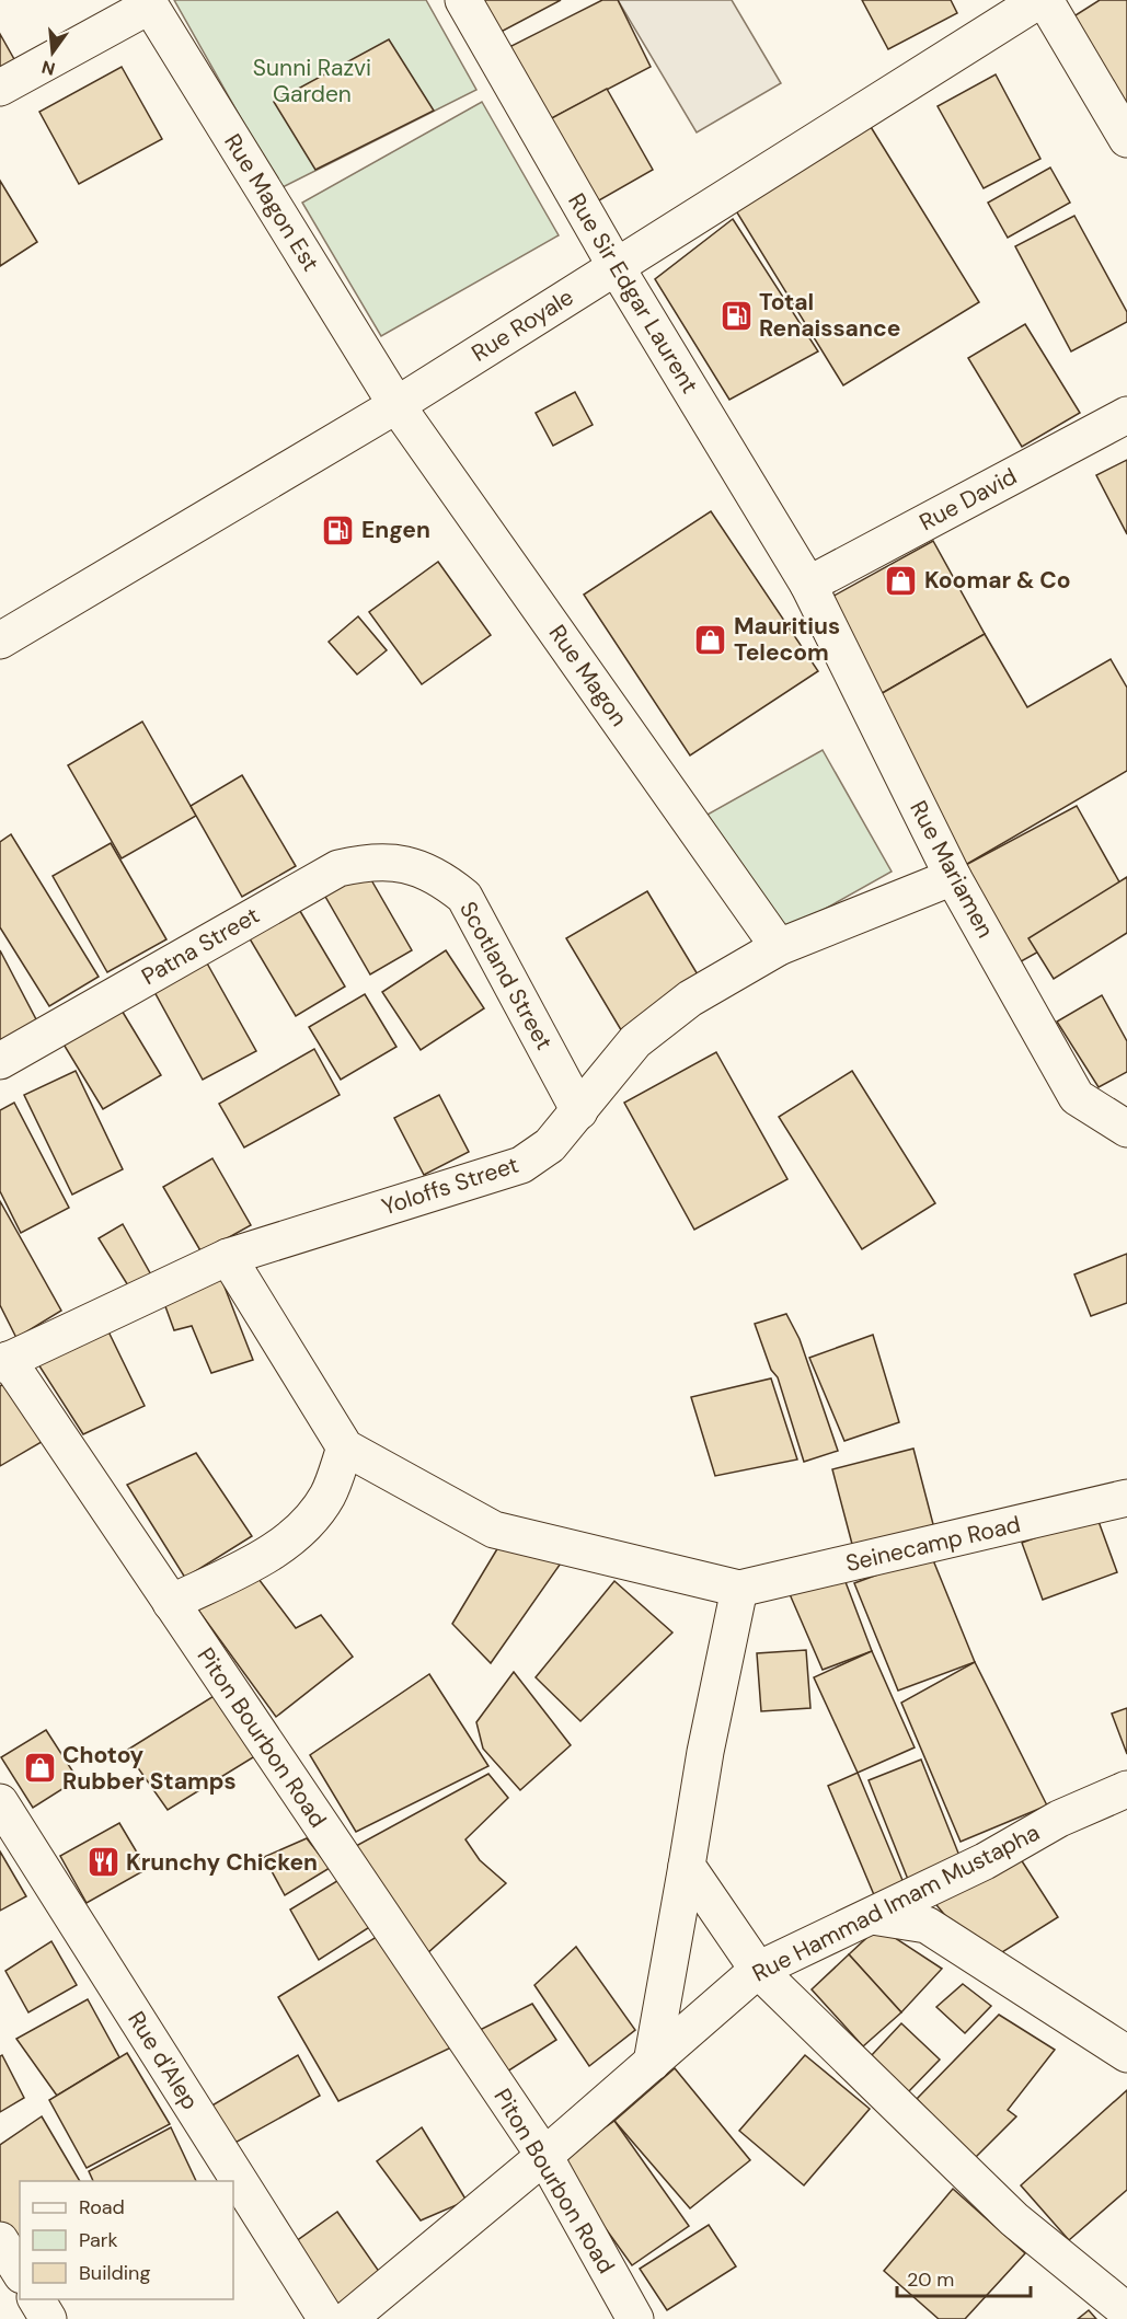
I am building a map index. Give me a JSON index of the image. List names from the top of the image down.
{
  "streets": {
    "street": [
      "Rue Magon Est",
      "Rue Sir Edgar Laurent",
      "Rue Royale",
      "Rue David",
      "Rue Magon",
      "Rue Mariamen",
      "Patna Street",
      "Scotland Street",
      "Yoloffs Street",
      "Seinecamp Road",
      "Piton Bourbon Road",
      "Rue Hammad Imam Mustapha",
      "Rue d'Alep"
    ]
  },
  "crossings": [
    ["Rue Magon Est", "Rue Royale"],
    ["Rue Magon Est", "Rue Magon"],
    ["Rue Sir Edgar Laurent", "Rue Royale"],
    ["Rue Sir Edgar Laurent", "Rue David"],
    ["Rue Sir Edgar Laurent", "Rue Mariamen"],
    ["Rue Royale", "Rue Magon"],
    ["Rue David", "Rue Mariamen"],
    ["Rue Magon", "Yoloffs Street"],
    ["Rue Mariamen", "Yoloffs Street"],
    ["Patna Street", "Scotland Street"],
    ["Scotland Street", "Yoloffs Street"],
    ["Yoloffs Street", "Piton Bourbon Road"],
    ["Piton Bourbon Road", "Rue Hammad Imam Mustapha"]
  ],
  "parks": ["Sunni Razvi Garden"],
  "places": {
    "fuel station": ["Total Renaissance", "Engen"],
    "shop": ["Koomar & Co", "Mauritius Telecom", "Chotoy Rubber Stamps"],
    "restaurant": ["Krunchy Chicken"]
  },
  "legend": ["Road", "Park", "Building"],
  "scale_bar": "20 m",
  "north": "bottom"
}
